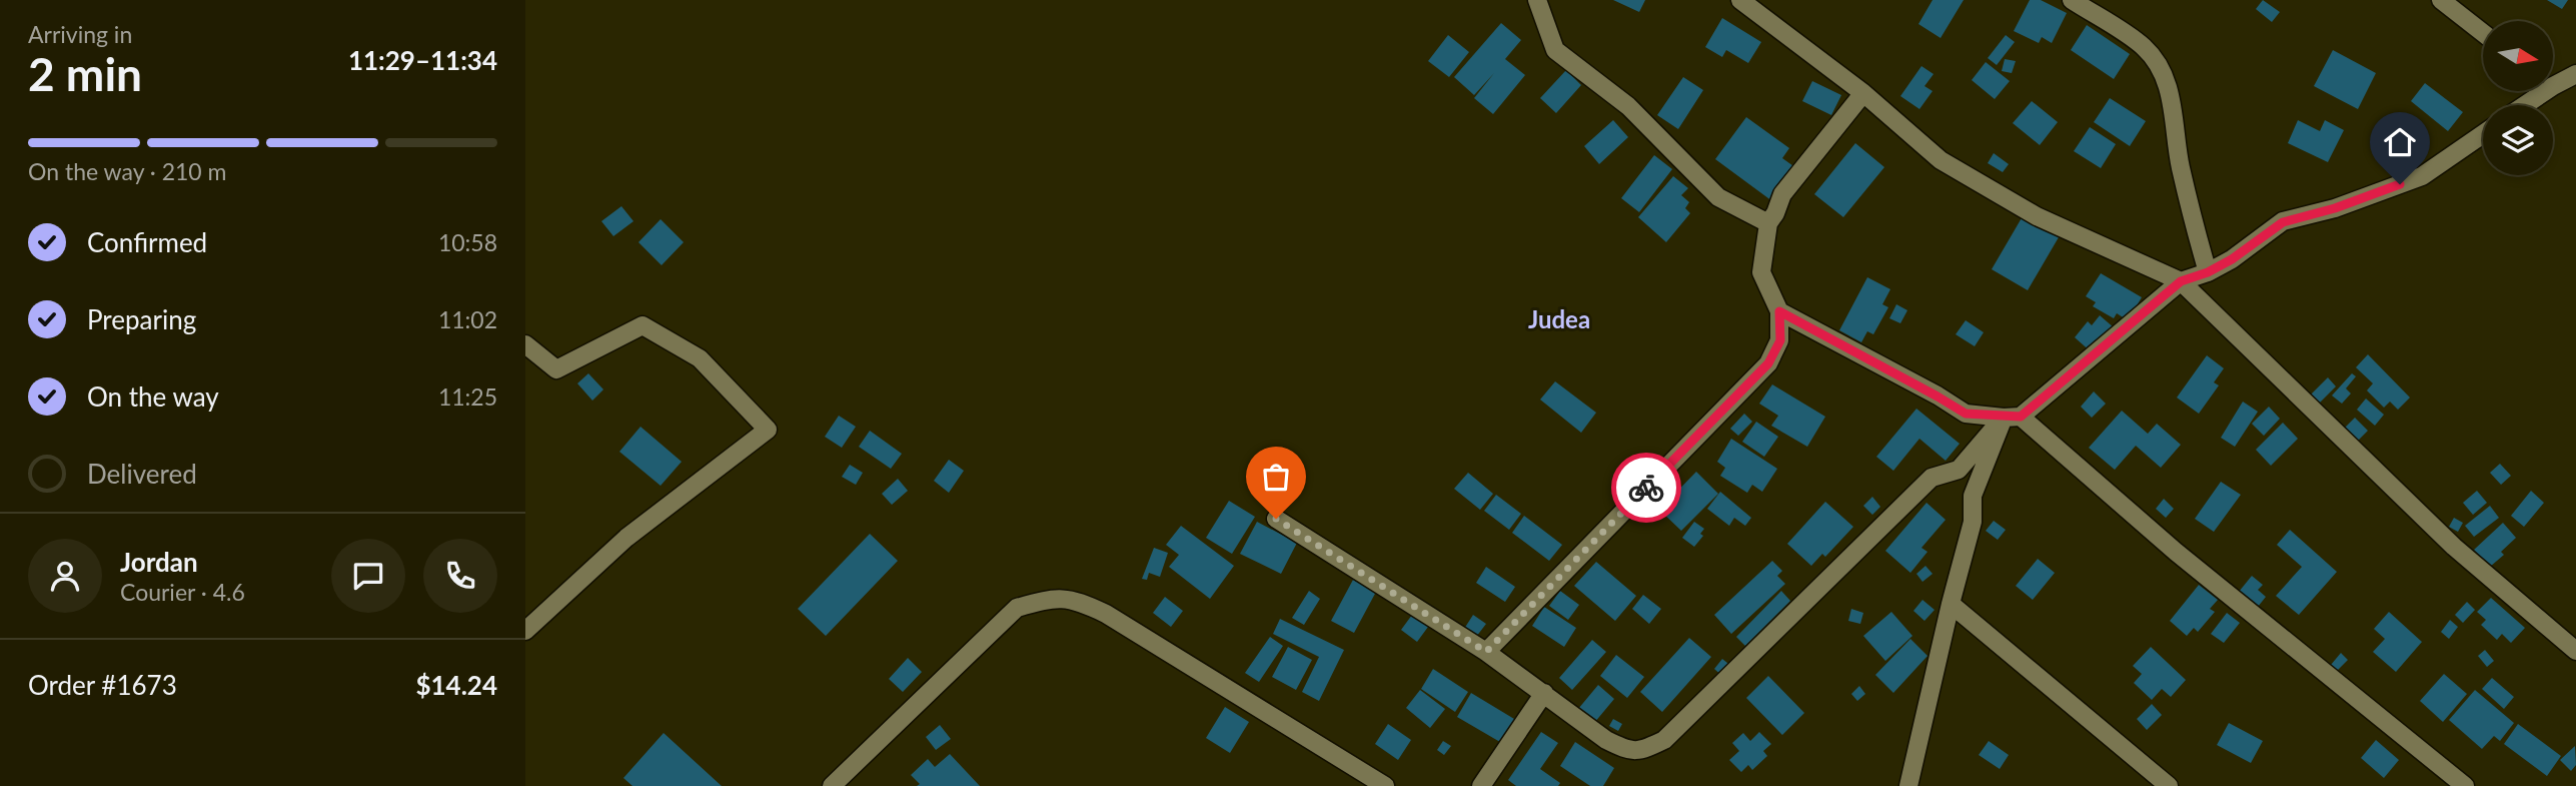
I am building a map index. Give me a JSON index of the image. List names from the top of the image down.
{
  "districts": ["Judea"],
  "north": "right",
  "page": {
    "heading": ["2 min", "Arriving in", "11:29–11:34"],
    "panel": [
      "Jordan",
      "Courier · 4.6",
      "Order #1673",
      "$14.24"
    ],
    "bar": "On the way · 210 m",
    "list": [
      ["Confirmed", "10:58"],
      ["Preparing", "11:02"],
      ["On the way", "11:25"],
      "Delivered"
    ]
  }
}
